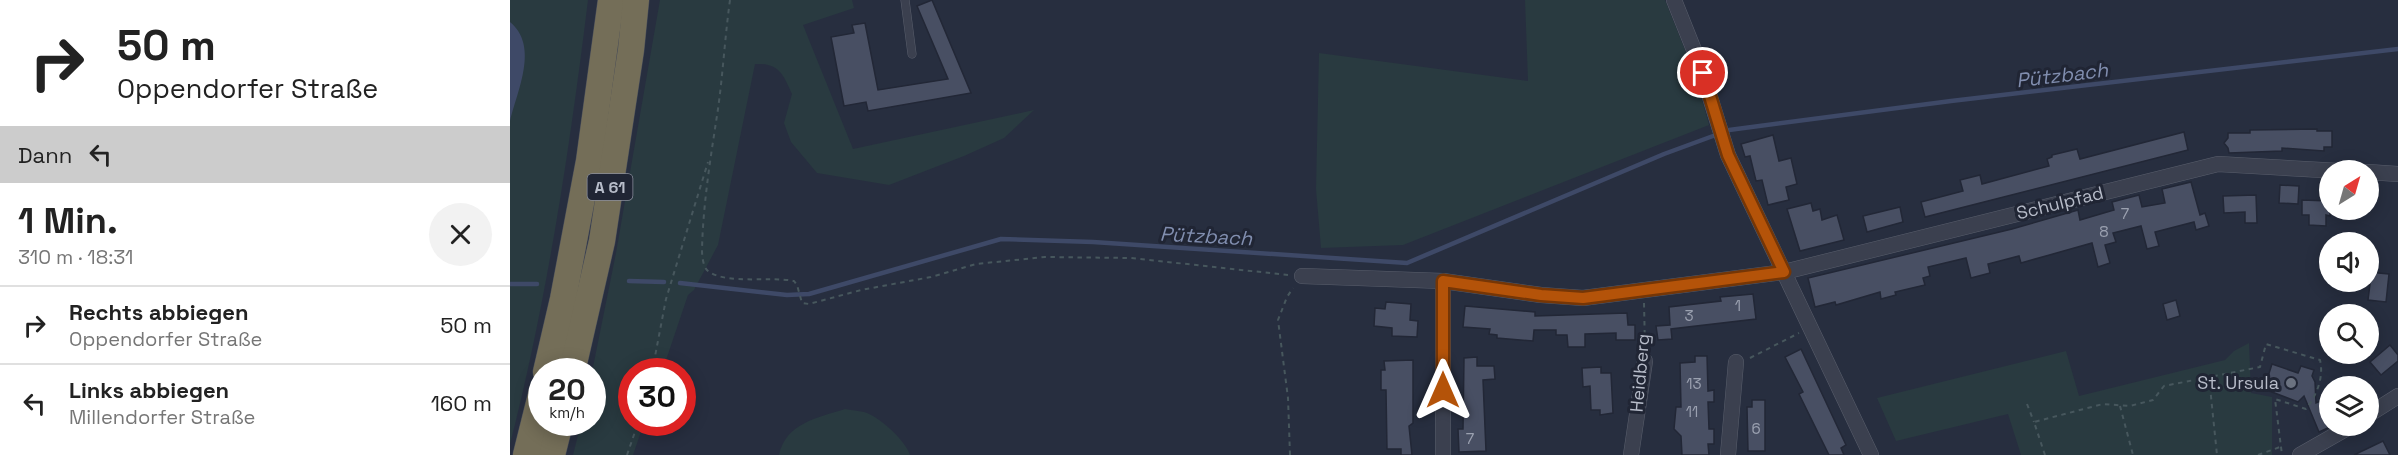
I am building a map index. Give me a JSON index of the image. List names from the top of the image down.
{
  "streets": {
    "highway": ["A 61"],
    "street": ["Schulpfad", "Heidberg"]
  },
  "crossings": [
    ["Schulpfad", "Heidberg"]
  ],
  "water": ["Pützbach"],
  "places": ["St. Ursula"],
  "house_numbers": [
    "7",
    "8",
    "1",
    "3",
    "13",
    "11",
    "6",
    "7"
  ],
  "north": "top right",
  "page": {
    "turn": ["50 m", "Oppendorfer Straße"],
    "then": "Dann",
    "heading": ["1 Min.", "310 m · 18:31"],
    "list": [
      {
        "name": "Rechts abbiegen",
        "note": "Oppendorfer Straße",
        "value": "50 m"
      },
      {
        "name": "Links abbiegen",
        "note": "Millendorfer Straße",
        "value": "160 m"
      }
    ],
    "speed": "20 km/h",
    "limit": "30"
  }
}
